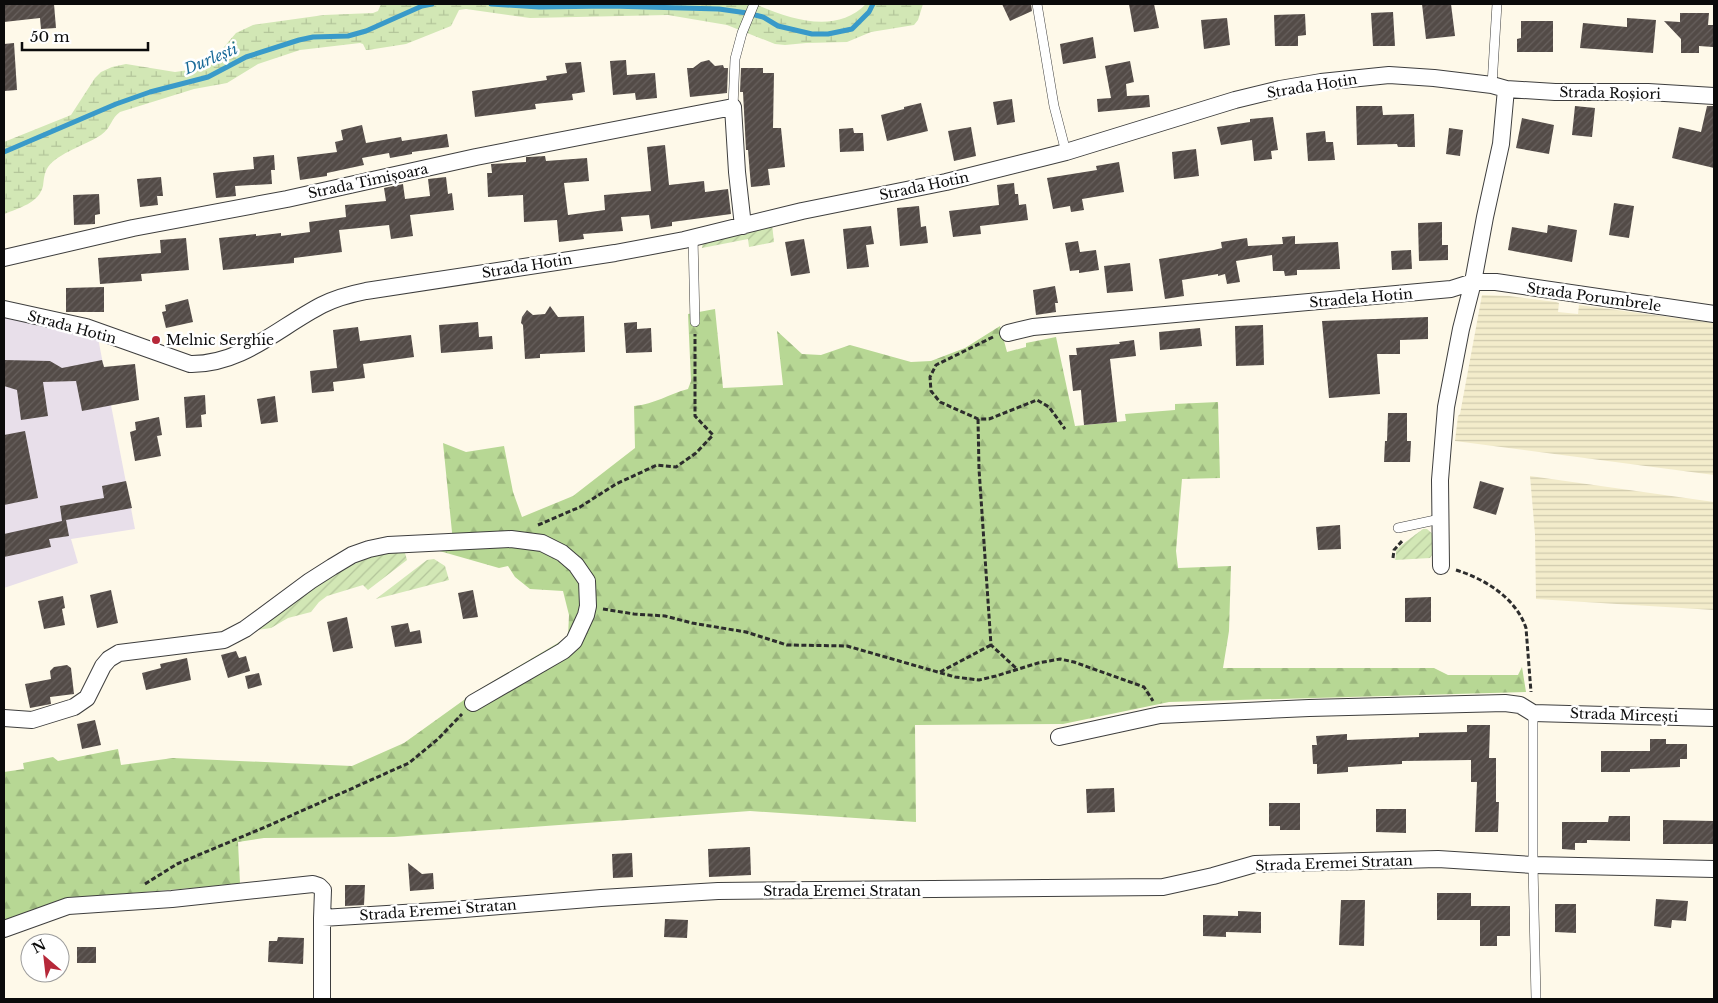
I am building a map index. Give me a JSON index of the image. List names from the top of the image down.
{
  "streets": {
    "street": [
      "Strada Hotin",
      "Strada Roșiori",
      "Strada Timișoara",
      "Strada Porumbrele",
      "Stradela Hotin",
      "Strada Mircești",
      "Strada Eremei Stratan"
    ]
  },
  "crossings": [
    ["Strada Hotin", "Strada Roșiori"],
    ["Strada Porumbrele", "Stradela Hotin"]
  ],
  "water": ["Durlești"],
  "places": ["Melnic Serghie"],
  "scale_bar": "50 m",
  "north": "top left"
}
